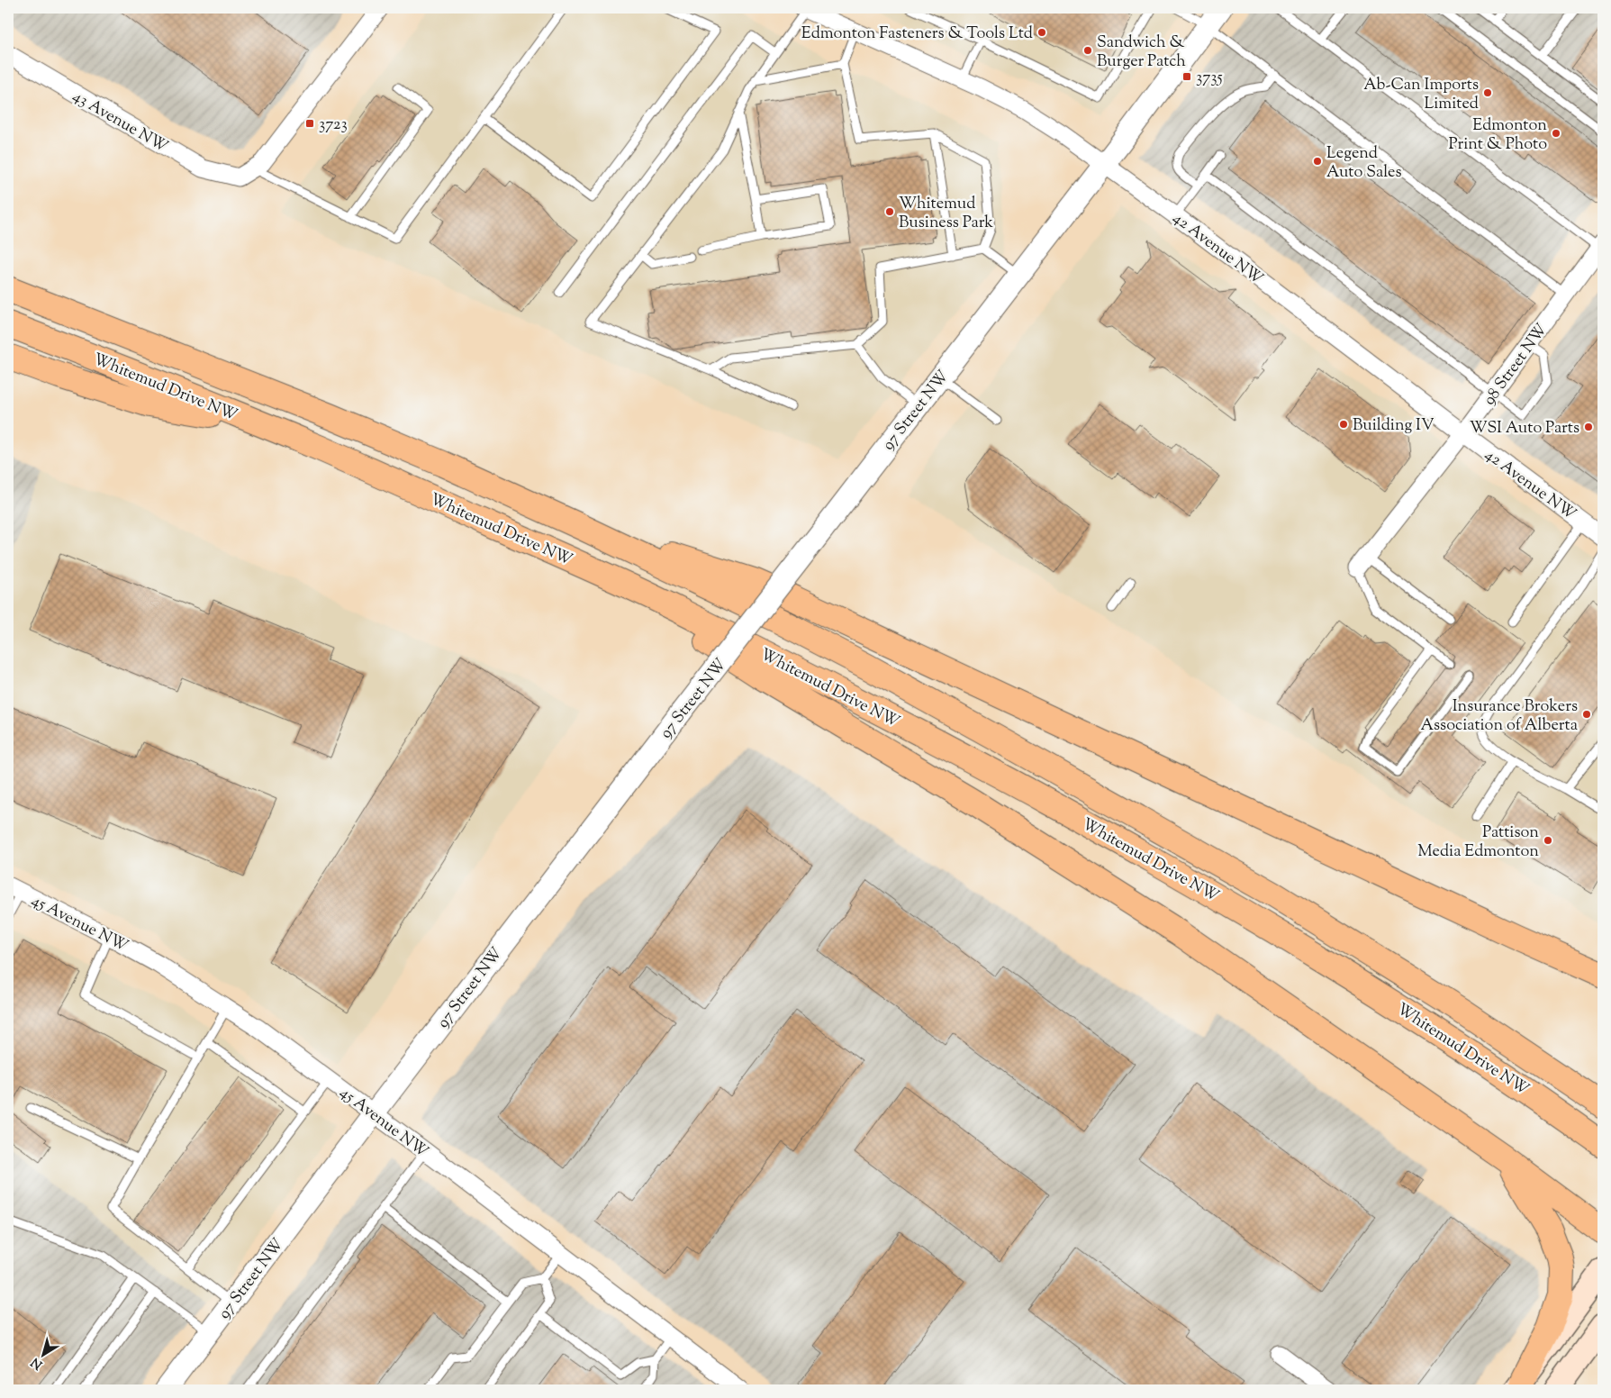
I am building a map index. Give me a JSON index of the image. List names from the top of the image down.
{
  "streets": {
    "highway": ["Whitemud Drive NW"],
    "street": [
      "43 Avenue NW",
      "42 Avenue NW",
      "98 Street NW",
      "97 Street NW",
      "45 Avenue NW"
    ]
  },
  "crossings": [
    ["42 Avenue NW", "98 Street NW"],
    ["42 Avenue NW", "97 Street NW"],
    ["97 Street NW", "45 Avenue NW"]
  ],
  "places": {
    "other": [
      "Edmonton Fasteners & Tools Ltd",
      "Sandwich & Burger Patch",
      "Ab-Can Imports Limited",
      "Edmonton Print & Photo",
      "Legend Auto Sales",
      "Whitemud Business Park",
      "Building IV",
      "WSI Auto Parts",
      "Insurance Brokers Association of Alberta",
      "Pattison Media Edmonton"
    ],
    "transit": ["3735", "3723"]
  },
  "north": "bottom left"
}
